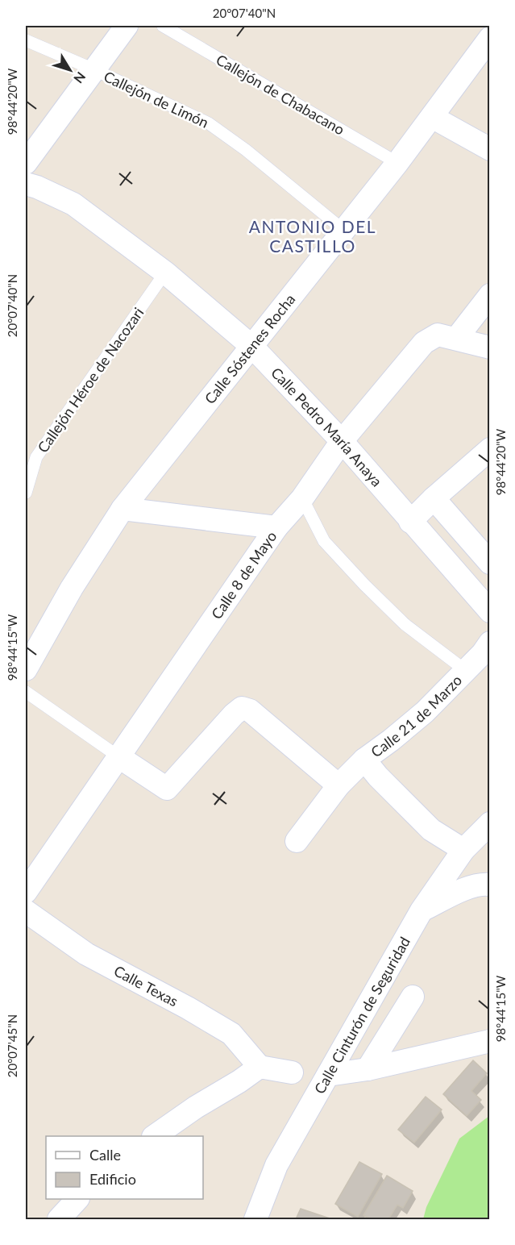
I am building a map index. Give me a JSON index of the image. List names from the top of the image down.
{
  "streets": {
    "street": [
      "Calle Sóstenes Rocha",
      "Calle Pedro María Anaya",
      "Calle 8 de Mayo",
      "Calle 21 de Marzo",
      "Calle Texas",
      "Calle Cinturón de Seguridad"
    ],
    "lane": ["Callejón de Chabacano", "Callejón de Limón", "Callejón Héroe de Nacozari"]
  },
  "crossings": [
    ["Callejón de Chabacano", "Calle Sóstenes Rocha"],
    ["Callejón de Limón", "Calle Sóstenes Rocha"],
    ["Calle Sóstenes Rocha", "Calle Pedro María Anaya"],
    ["Callejón Héroe de Nacozari", "Calle Pedro María Anaya"],
    ["Calle Pedro María Anaya", "Calle 8 de Mayo"]
  ],
  "districts": ["ANTONIO DEL CASTILLO"],
  "legend": ["Calle", "Edificio"],
  "north": "bottom right",
  "coordinates": [
    "20°07'40\"N",
    "98°44'20\"W",
    "98°44'15\"W",
    "20°07'45\"N"
  ]
}
